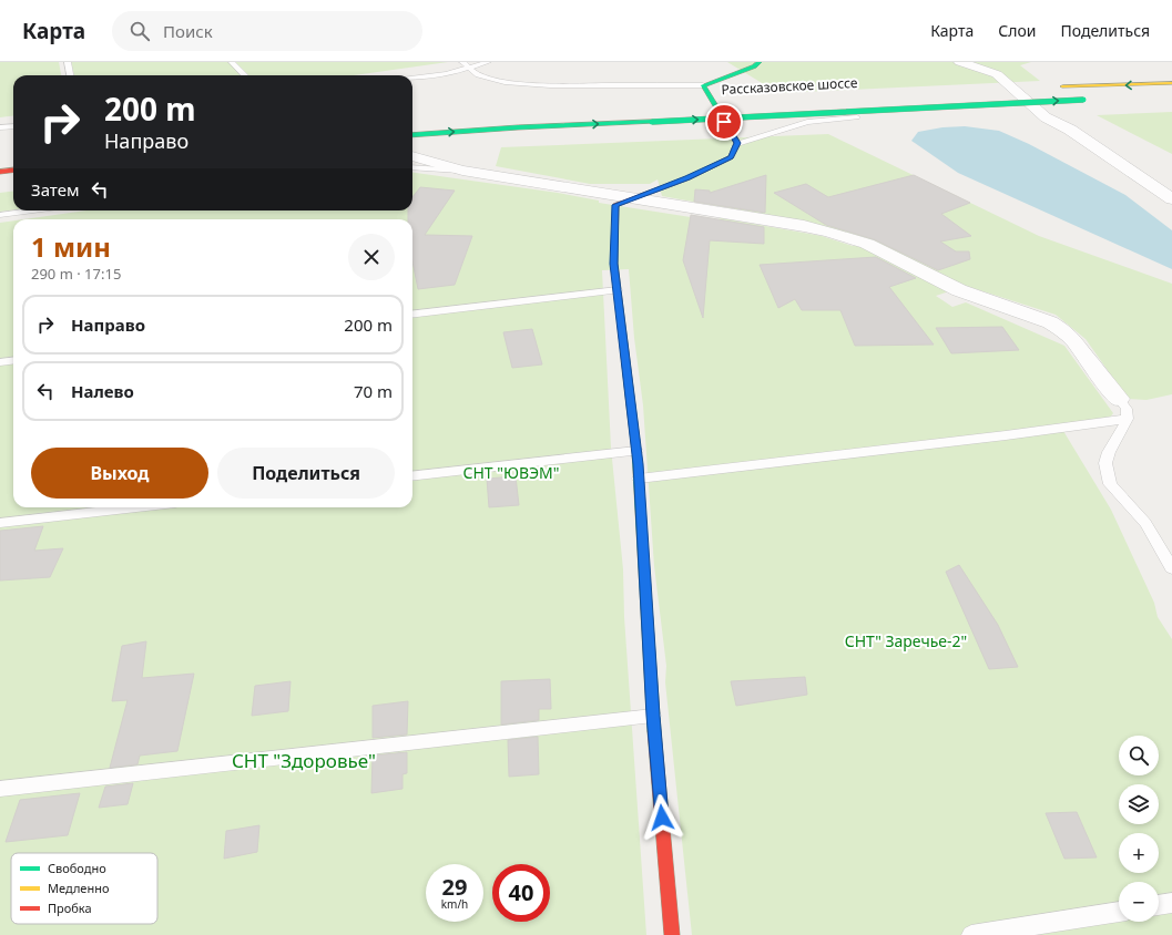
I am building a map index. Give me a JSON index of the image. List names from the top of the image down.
{
  "streets": {
    "street": ["Рассказовское шоссе"]
  },
  "parks": ["СНТ \"ЮВЭМ\"", "СНТ\" Заречье-2\"", "СНТ \"Здоровье\""],
  "legend": ["Свободно", "Медленно", "Пробка"],
  "page": {
    "header": "Карта",
    "search": "Поиск",
    "nav": ["Карта", "Слои", "Поделиться"],
    "turn": ["200 m", "Направо"],
    "then": "Затем",
    "heading": ["1 мин", "290 m · 17:15"],
    "list": [
      {
        "name": "Направо",
        "value": "200 m"
      },
      {
        "name": "Налево",
        "value": "70 m"
      }
    ],
    "buttons": ["Выход", "Поделиться"],
    "map_buttons": ["+", "−"],
    "speed": "29 km/h",
    "limit": "40"
  }
}
